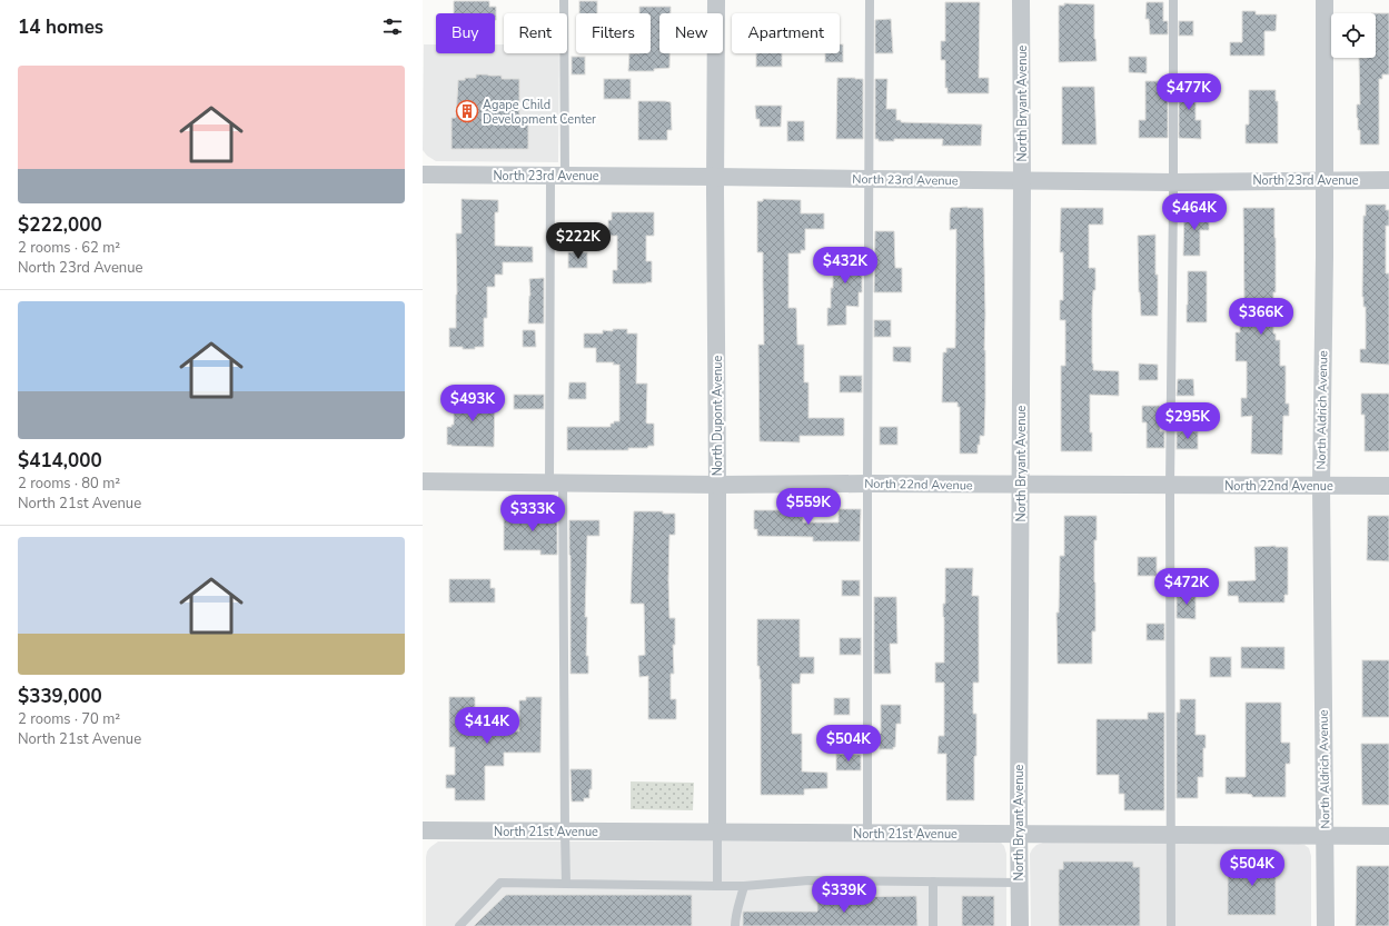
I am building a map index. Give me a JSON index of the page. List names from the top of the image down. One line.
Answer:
{"streets":{"street":["North Bryant Avenue","North 23rd Avenue","North Aldrich Avenue","North Dupont Avenue","North 22nd Avenue","North 21st Avenue"]},"crossings":[["North Bryant Avenue","North 23rd Avenue"],["North Bryant Avenue","North 22nd Avenue"],["North Bryant Avenue","North 21st Avenue"],["North 23rd Avenue","North Aldrich Avenue"],["North 23rd Avenue","North Dupont Avenue"],["North Aldrich Avenue","North 22nd Avenue"],["North Aldrich Avenue","North 21st Avenue"],["North Dupont Avenue","North 22nd Avenue"],["North Dupont Avenue","North 21st Avenue"]],"places":{"building":["Agape Child Development Center"]},"page":{"heading":"14 homes","chip":["Buy","Rent","Filters","New","Apartment"],"list":[{"name":"$222,000","note":"2 rooms · 62 m² · North 23rd Avenue"},{"name":"$414,000","note":"2 rooms · 80 m² · North 21st Avenue"},{"name":"$339,000","note":"2 rooms · 70 m² · North 21st Avenue"}],"price":["$477K","$464K","$222K","$432K","$366K","$493K","$295K","$559K","$333K","$472K","$414K","$504K","$504K","$339K"]}}
